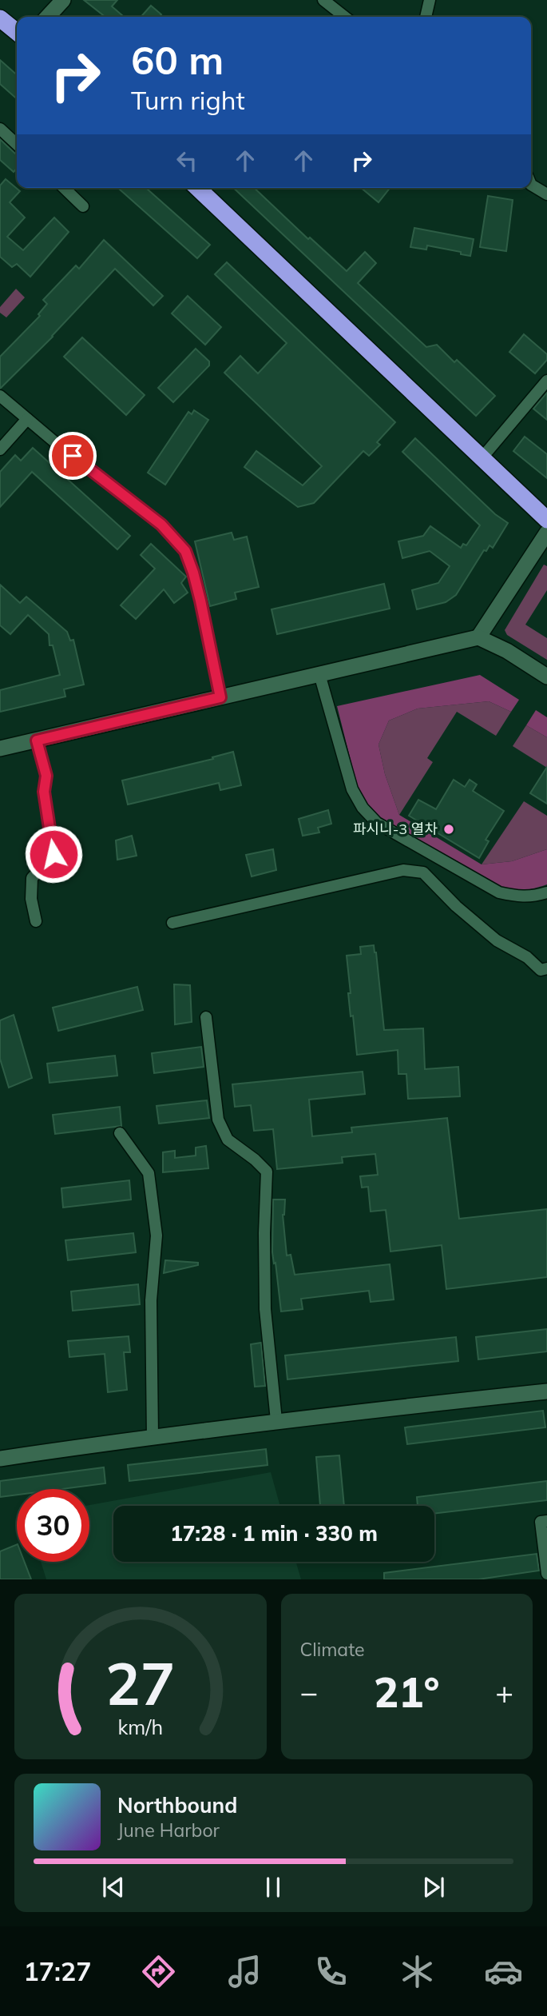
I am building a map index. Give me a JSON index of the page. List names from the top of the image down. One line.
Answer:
{"places":["파시니-3 열차"],"page":{"turn":["60 m","Turn right"],"limit":"30","trip":"17:28 · 1 min · 330 m","tile":"Climate","heat":["−","21°","+"],"song":["Northbound","June Harbor"],"tabs":"17:27","gauge":["27","km/h"]}}
